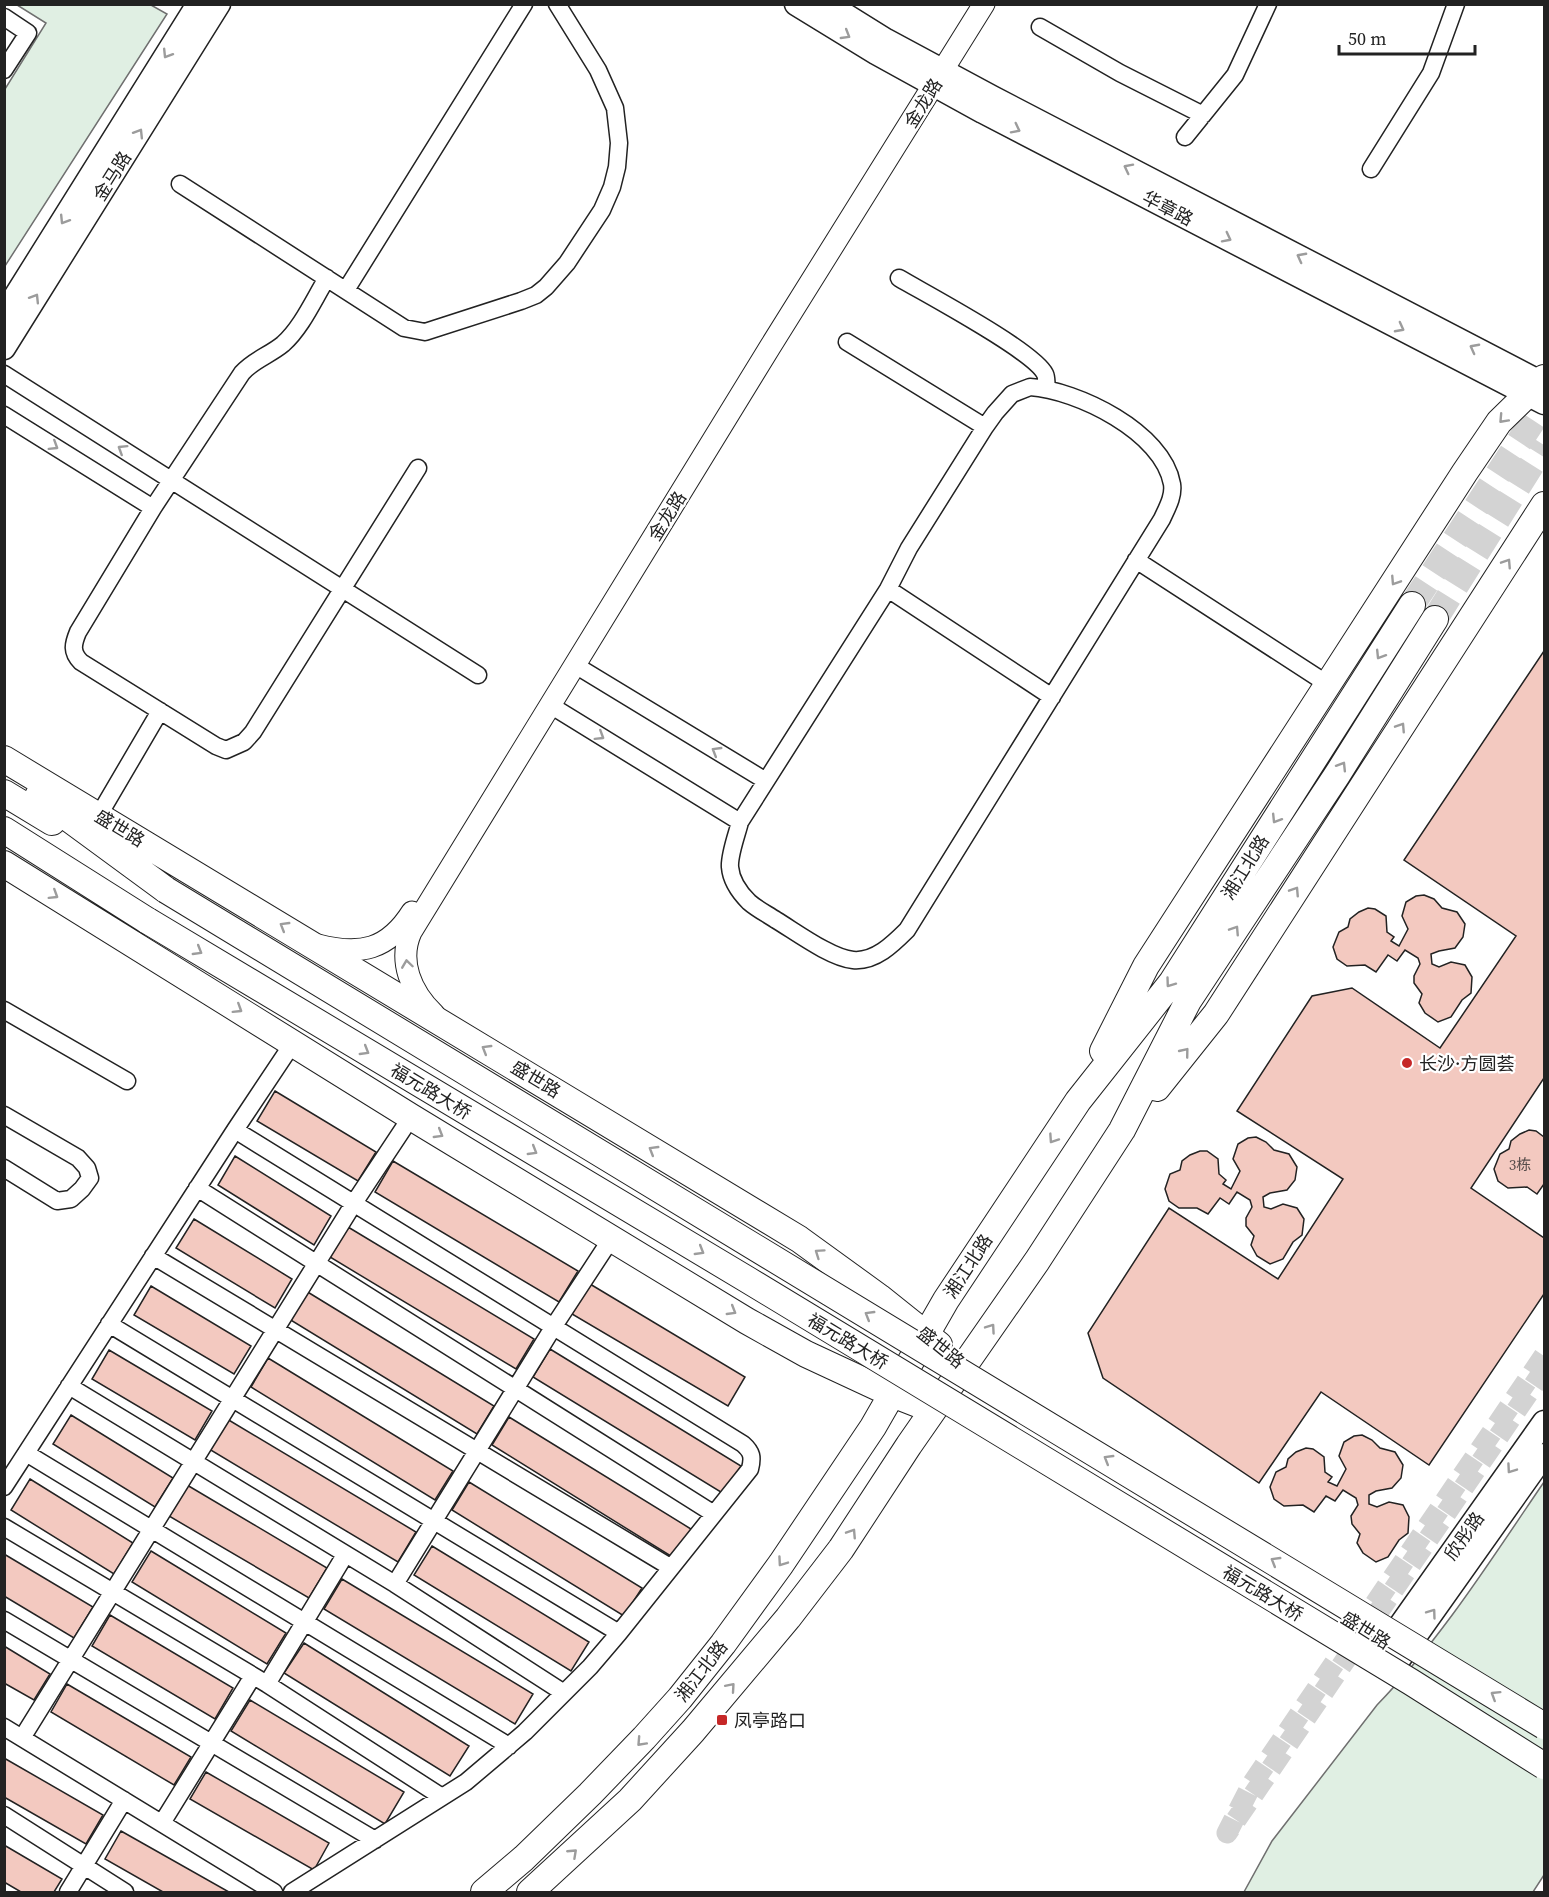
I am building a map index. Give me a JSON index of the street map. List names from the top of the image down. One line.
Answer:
{"streets":{"main road":["金马路","华章路","盛世路","湘江北路","福元路大桥","欣彤路"],"street":["金龙路"]},"crossings":[["金龙路","华章路"],["金龙路","盛世路"],["盛世路","湘江北路"],["盛世路","欣彤路"]],"places":{"other":["长沙·方圆荟"],"transit":["凤亭路口"]},"house_numbers":["3栋"],"scale_bar":"50 m"}
